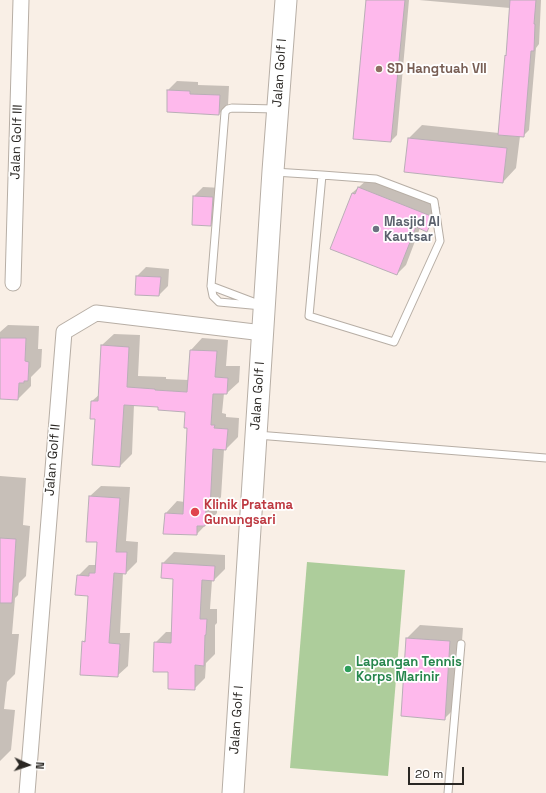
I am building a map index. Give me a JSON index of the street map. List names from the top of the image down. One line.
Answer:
{"streets":{"main road":["Jalan Golf I"],"street":["Jalan Golf III","Jalan Golf II"]},"crossings":[["Jalan Golf I","Jalan Golf II"]],"places":["SD Hangtuah VII","Masjid Al Kautsar","Klinik Pratama Gunungsari","Lapangan Tennis Korps Marinir"],"scale_bar":"20 m","north":"right"}
